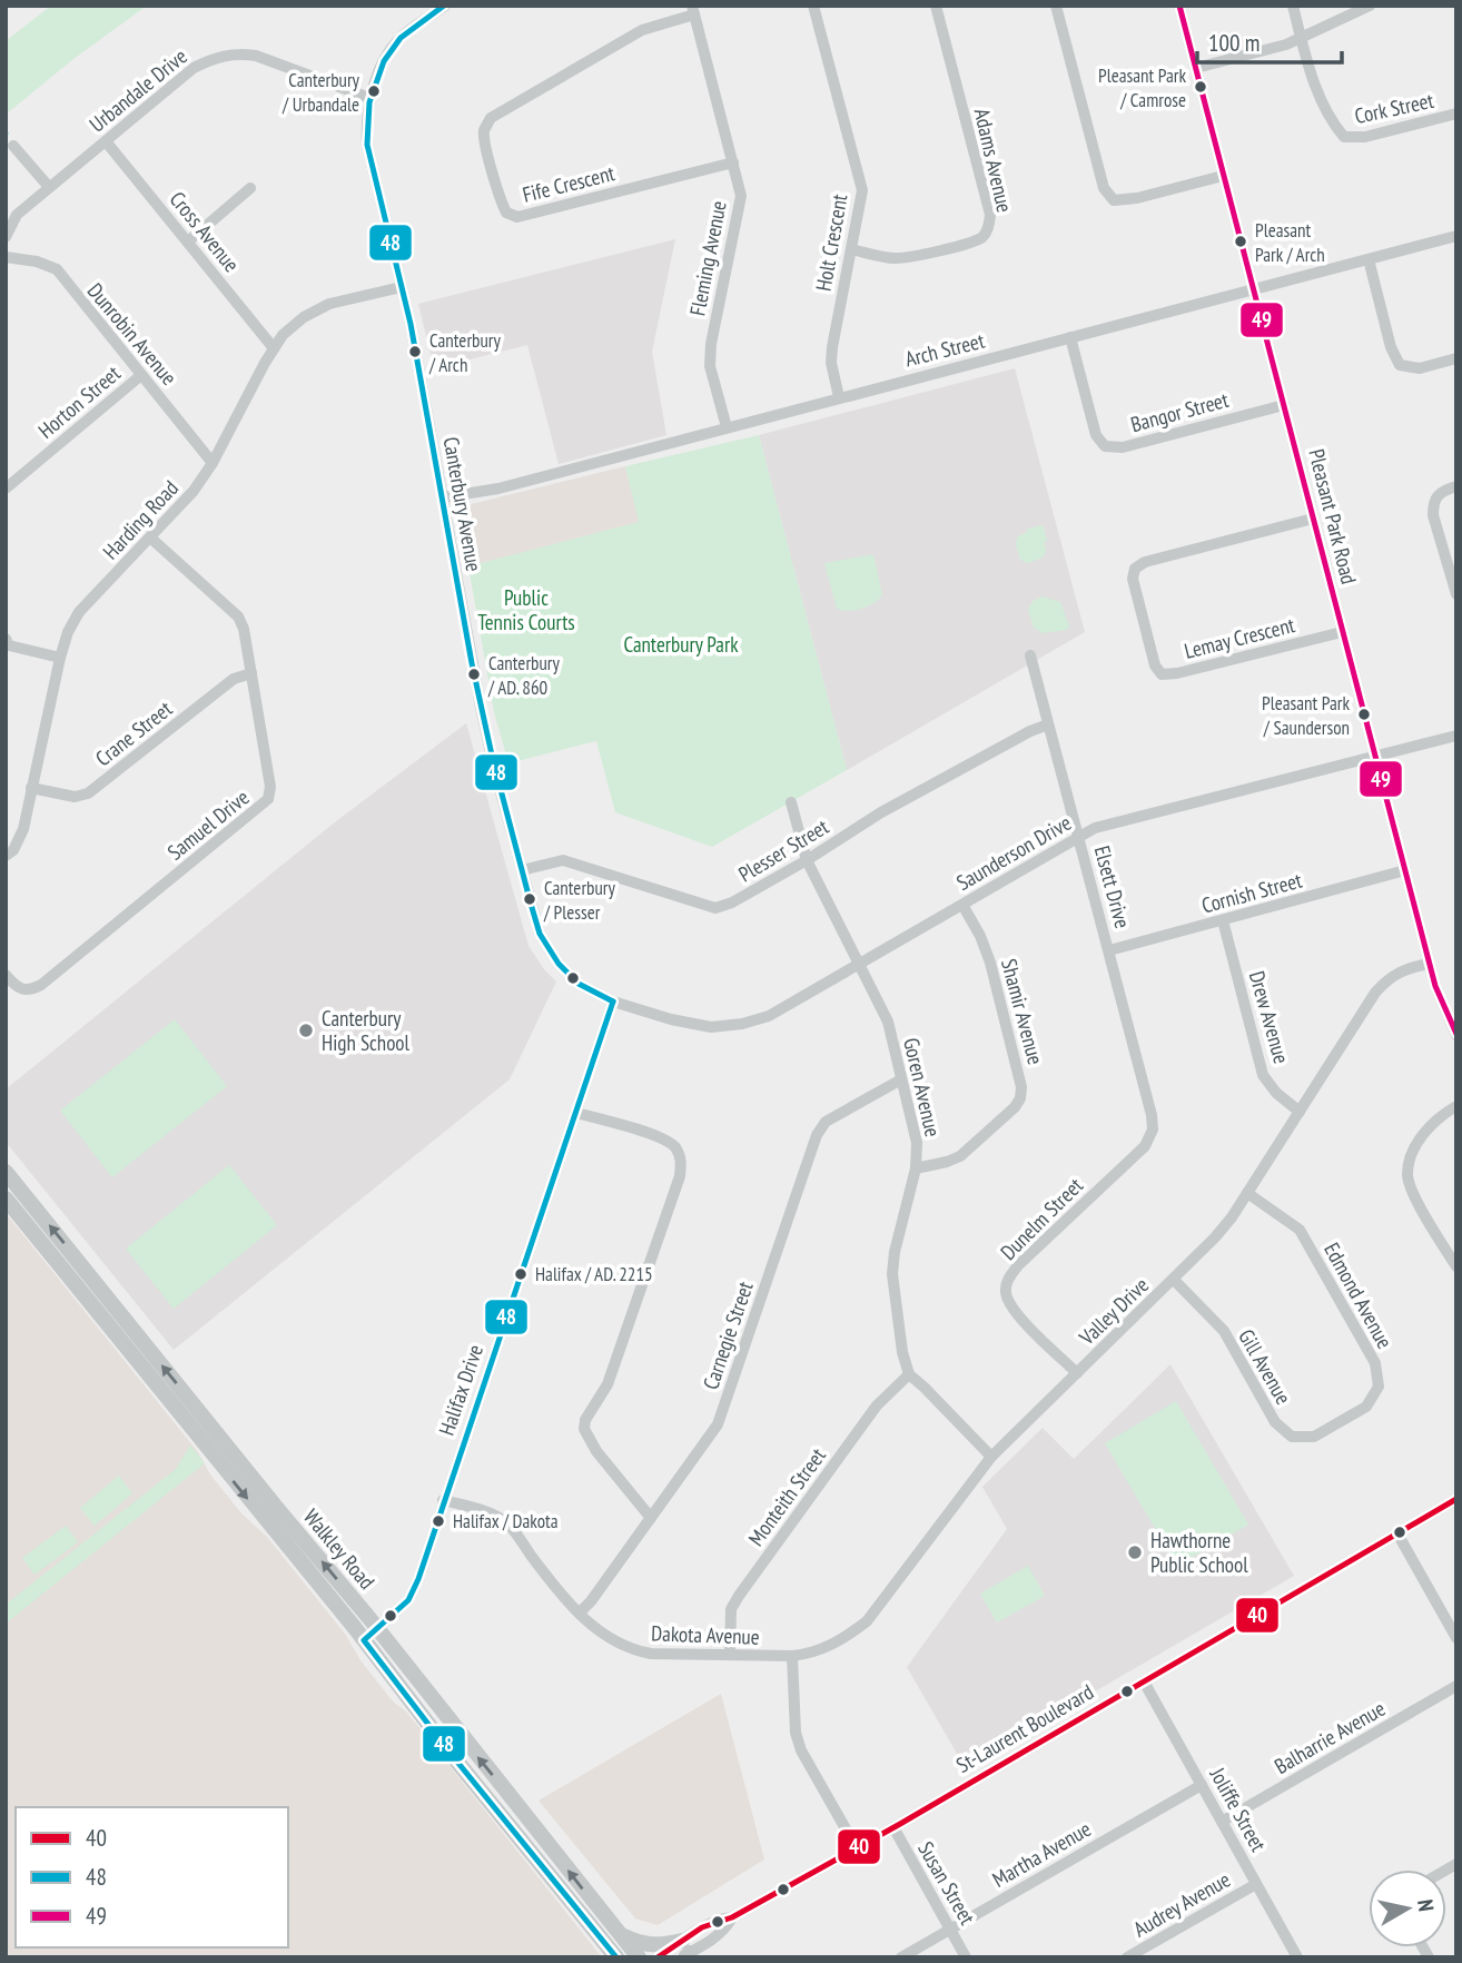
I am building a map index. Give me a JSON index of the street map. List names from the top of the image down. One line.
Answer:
{"streets":{"main road":["Walkley Road"],"street":["Urbandale Drive","Cork Street","Adams Avenue","Fife Crescent","Cross Avenue","Holt Crescent","Fleming Avenue","Dunrobin Avenue","Arch Street","Horton Street","Bangor Street","Canterbury Avenue","Pleasant Park Road","Harding Road","Lemay Crescent","Crane Street","Samuel Drive","Plesser Street","Saunderson Drive","Elsett Drive","Cornish Street","Shamir Avenue","Drew Avenue","Goren Avenue","Dunelm Street","Edmond Avenue","Valley Drive","Carnegie Street","Gill Avenue","Halifax Drive","Monteith Street","Dakota Avenue","St-Laurent Boulevard","Balharrie Avenue","Joliffe Street","Martha Avenue","Susan Street","Audrey Avenue"]},"crossings":[["Urbandale Drive","Cross Avenue"],["Urbandale Drive","Canterbury Avenue"],["Adams Avenue","Holt Crescent"],["Fife Crescent","Fleming Avenue"],["Cross Avenue","Harding Road"],["Holt Crescent","Arch Street"],["Fleming Avenue","Arch Street"],["Dunrobin Avenue","Horton Street"],["Dunrobin Avenue","Harding Road"],["Arch Street","Bangor Street"],["Arch Street","Canterbury Avenue"],["Arch Street","Pleasant Park Road"],["Bangor Street","Pleasant Park Road"],["Canterbury Avenue","Harding Road"],["Canterbury Avenue","Plesser Street"],["Canterbury Avenue","Saunderson Drive"],["Canterbury Avenue","Halifax Drive"],["Pleasant Park Road","Lemay Crescent"],["Pleasant Park Road","Saunderson Drive"],["Pleasant Park Road","Cornish Street"],["Pleasant Park Road","Valley Drive"],["Harding Road","Crane Street"],["Harding Road","Samuel Drive"],["Crane Street","Samuel Drive"],["Plesser Street","Elsett Drive"],["Plesser Street","Goren Avenue"],["Saunderson Drive","Elsett Drive"],["Saunderson Drive","Shamir Avenue"],["Saunderson Drive","Goren Avenue"],["Saunderson Drive","Halifax Drive"],["Elsett Drive","Cornish Street"],["Elsett Drive","Dunelm Street"],["Cornish Street","Drew Avenue"],["Shamir Avenue","Goren Avenue"],["Drew Avenue","Valley Drive"],["Goren Avenue","Carnegie Street"],["Goren Avenue","Monteith Street"],["Dunelm Street","Valley Drive"],["Edmond Avenue","Valley Drive"],["Edmond Avenue","Gill Avenue"],["Valley Drive","Gill Avenue"],["Valley Drive","Dakota Avenue"],["Carnegie Street","Dakota Avenue"],["Halifax Drive","Walkley Road"],["Halifax Drive","Dakota Avenue"],["Monteith Street","Dakota Avenue"],["St-Laurent Boulevard","Joliffe Street"],["St-Laurent Boulevard","Susan Street"],["Balharrie Avenue","Joliffe Street"],["Joliffe Street","Martha Avenue"],["Joliffe Street","Audrey Avenue"],["Martha Avenue","Susan Street"]],"parks":["Public Tennis Courts","Canterbury Park"],"places":["Pleasant Park / Camrose","Canterbury / Urbandale","Pleasant Park / Arch","Canterbury / Arch","Canterbury / AD. 860","Pleasant Park / Saunderson","Canterbury / Plesser","Canterbury High School","Halifax / AD. 2215","Halifax / Dakota","Hawthorne Public School"],"lines":["transit line 48","transit line 49","transit line 40"],"legend":["40","48","49"],"scale_bar":"100 m","north":"right"}
